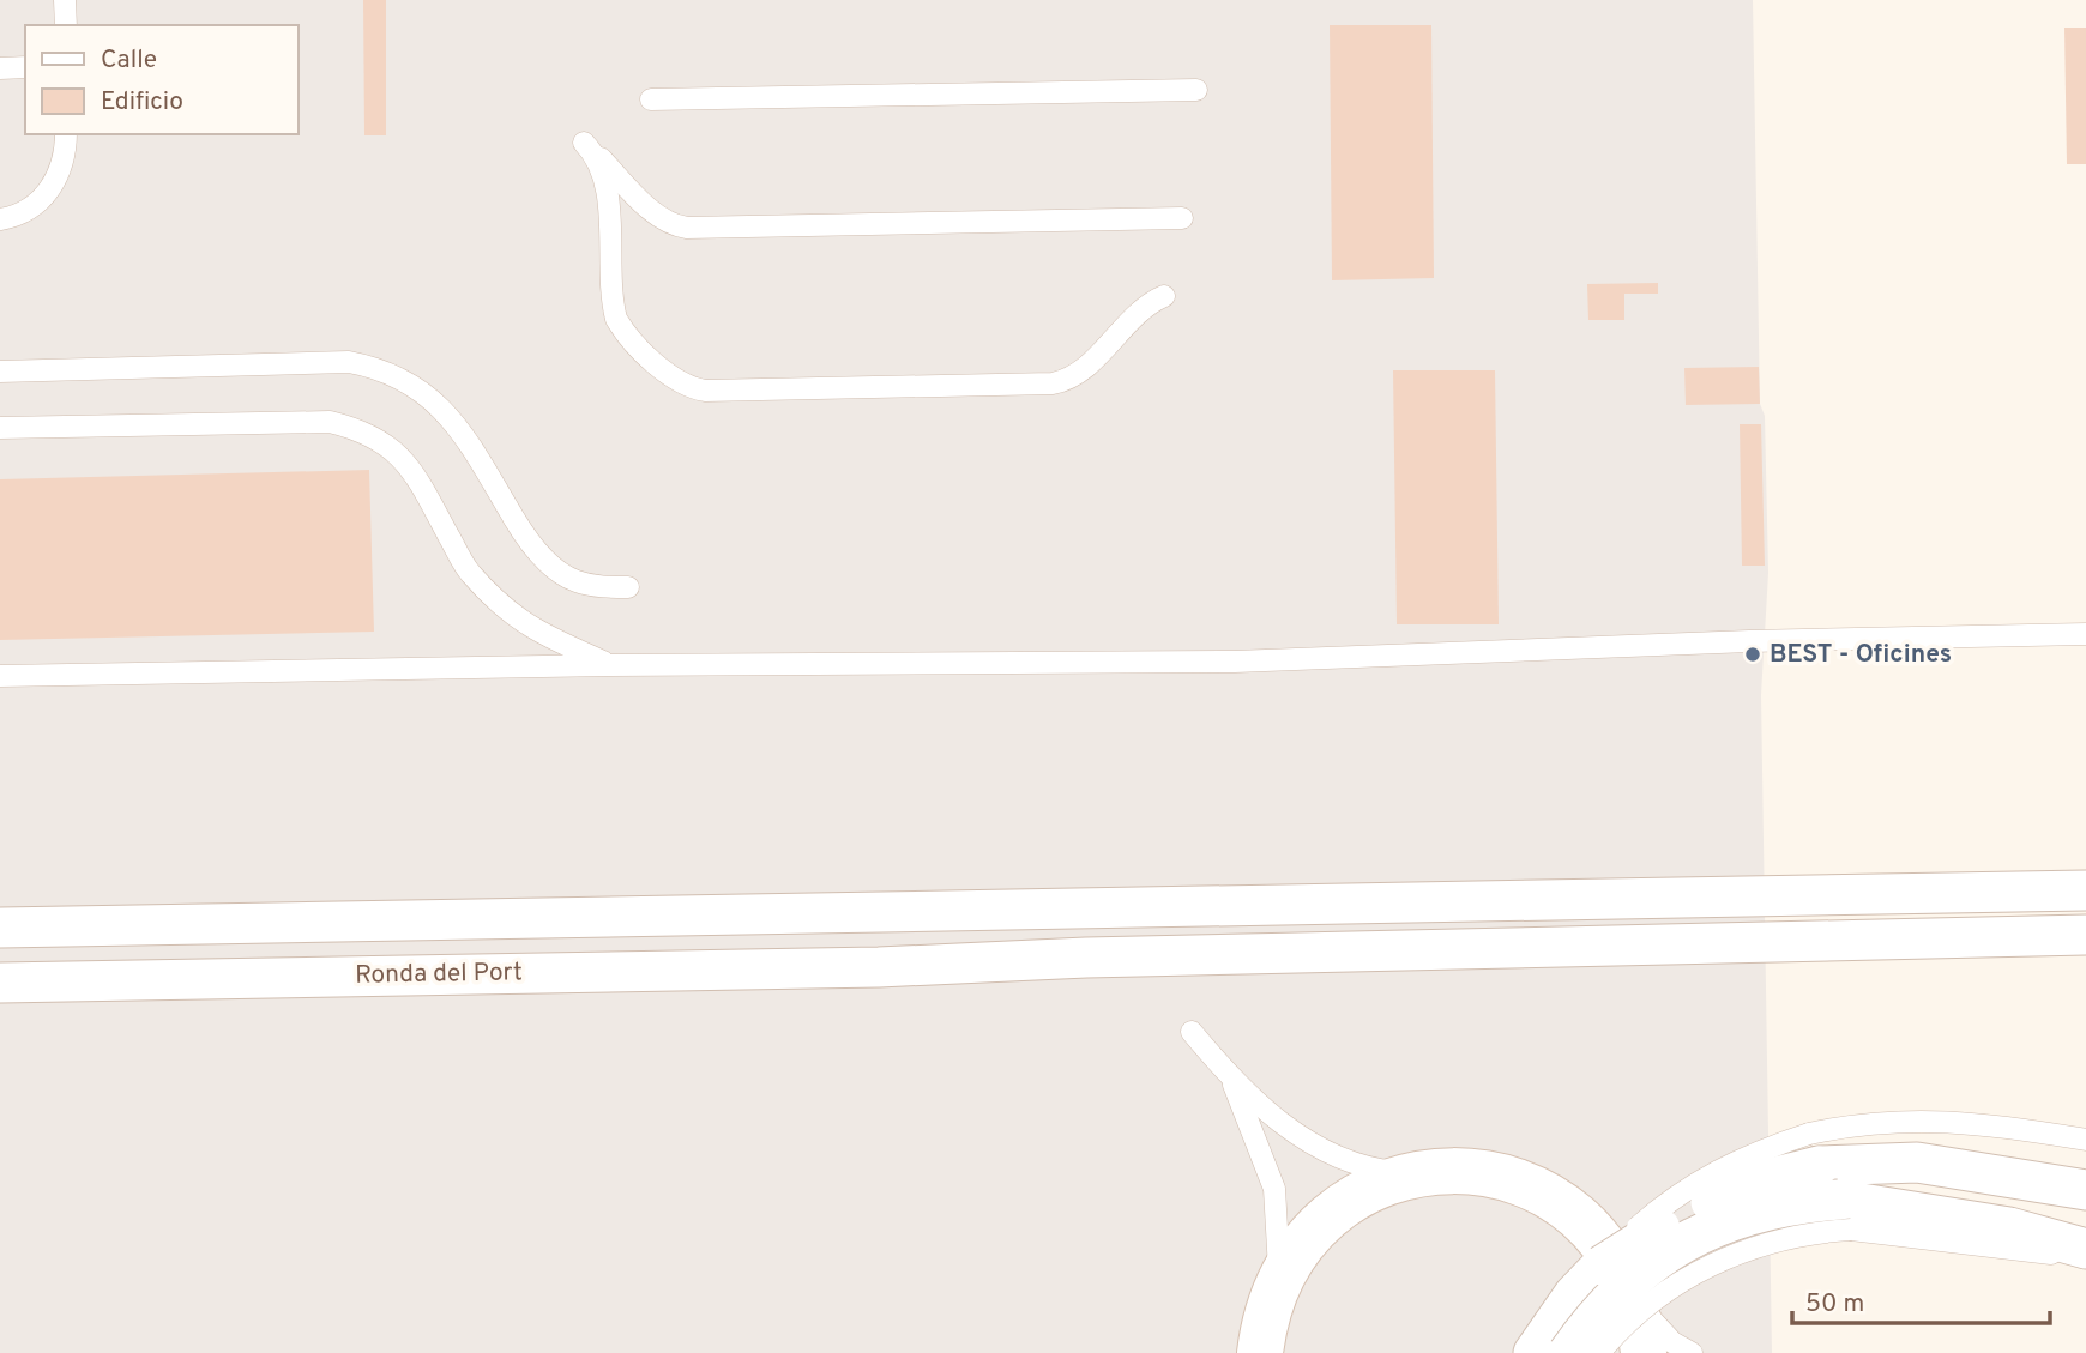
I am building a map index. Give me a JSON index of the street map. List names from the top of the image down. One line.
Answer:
{"streets":{"street":["Ronda del Port"]},"places":["BEST - Oficines"],"legend":["Calle","Edificio"],"scale_bar":"50 m"}
